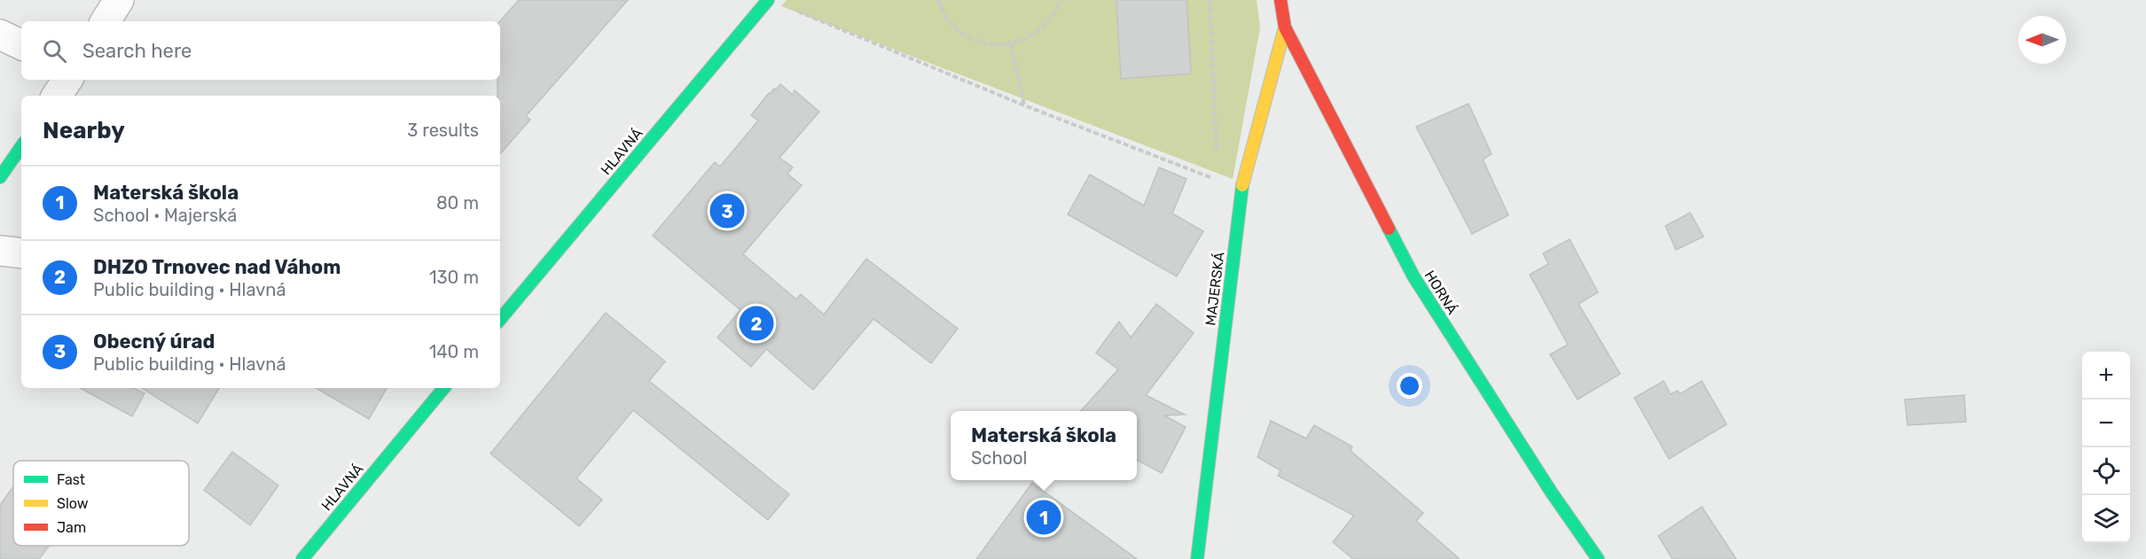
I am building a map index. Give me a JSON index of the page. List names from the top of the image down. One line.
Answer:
{"streets":{"street":["HLAVNÁ","MAJERSKÁ","HORNÁ"]},"crossings":[["MAJERSKÁ","HORNÁ"]],"legend":["Fast","Slow","Jam"],"north":"left","page":{"search":"Search here","heading":["Nearby","3 results"],"list":[{"mark":"1","name":"Materská škola","note":"School · Majerská","value":"80 m"},{"mark":"2","name":"DHZO Trnovec nad Váhom","note":"Public building · Hlavná","value":"130 m"},{"mark":"3","name":"Obecný úrad","note":"Public building · Hlavná","value":"140 m"}],"pins":["3","2","1"],"map_buttons":["+","−"],"popup":["Materská škola","School"]}}
